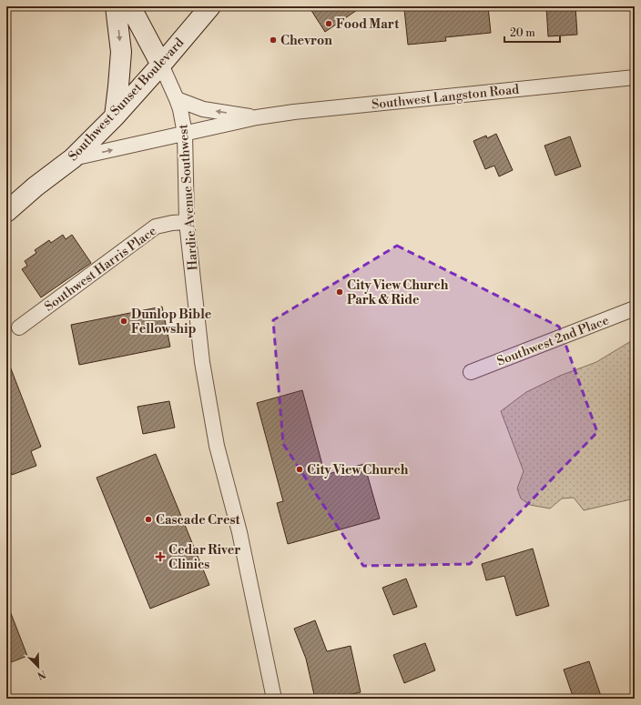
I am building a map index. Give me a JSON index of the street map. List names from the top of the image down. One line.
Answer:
{"streets":{"main road":["Southwest Sunset Boulevard","Hardie Avenue Southwest"],"street":["Southwest Langston Road","Southwest Harris Place","Southwest 2nd Place"]},"crossings":[["Southwest Langston Road","Southwest Sunset Boulevard"],["Southwest Langston Road","Hardie Avenue Southwest"],["Southwest Sunset Boulevard","Hardie Avenue Southwest"],["Hardie Avenue Southwest","Southwest Harris Place"]],"places":{"other":["Food Mart","Chevron","City View Church Park & Ride","Dunlop Bible Fellowship","City View Church","Cascade Crest"],"health":["Cedar River Clinics"]},"scale_bar":"20 m","north":"bottom right"}
